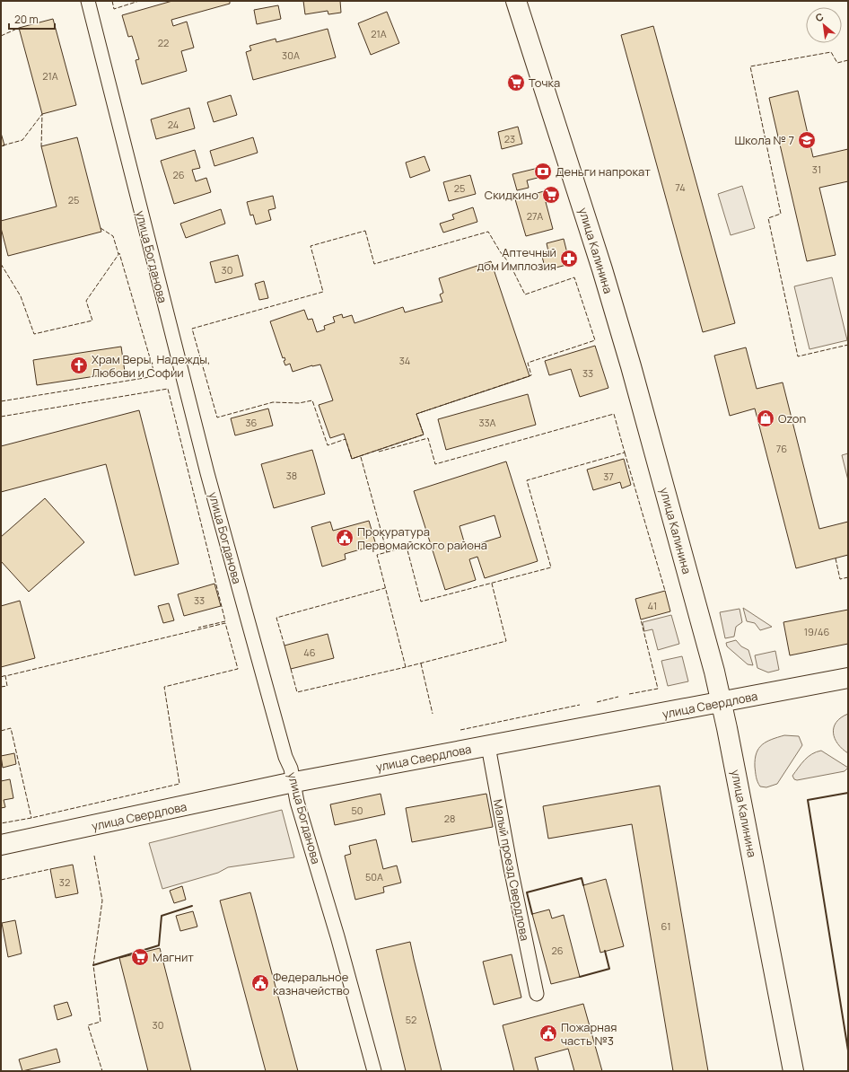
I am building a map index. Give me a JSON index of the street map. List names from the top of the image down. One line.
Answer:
{"streets":{"main road":["улица Калинина","улица Свердлова"],"street":["улица Богданова","Малый проезд Свердлова"]},"crossings":[["улица Калинина","улица Свердлова"],["улица Богданова","улица Свердлова"],["улица Свердлова","Малый проезд Свердлова"]],"places":{"supermarket":["Точка","Скидкино","Магнит"],"school or university":["Школа № 7"],"bank":["Деньги напрокат"],"pharmacy":["Аптечный дом Имплозия"],"church":["Храм Веры, Надежды, Любови и Софии"],"shop":["Ozon"],"public building":["Прокуратура Первомайского района","Федеральное казначейство","Пожарная часть №3"]},"house_numbers":["21А","22","30А","21А","24","23","31","26","74","25","25","27А","30","34","33","36","33А","76","38","37","33","41","19/46","46","50","28","50А","32","61","26","52","30"],"scale_bar":"20 m","north":"top left"}
